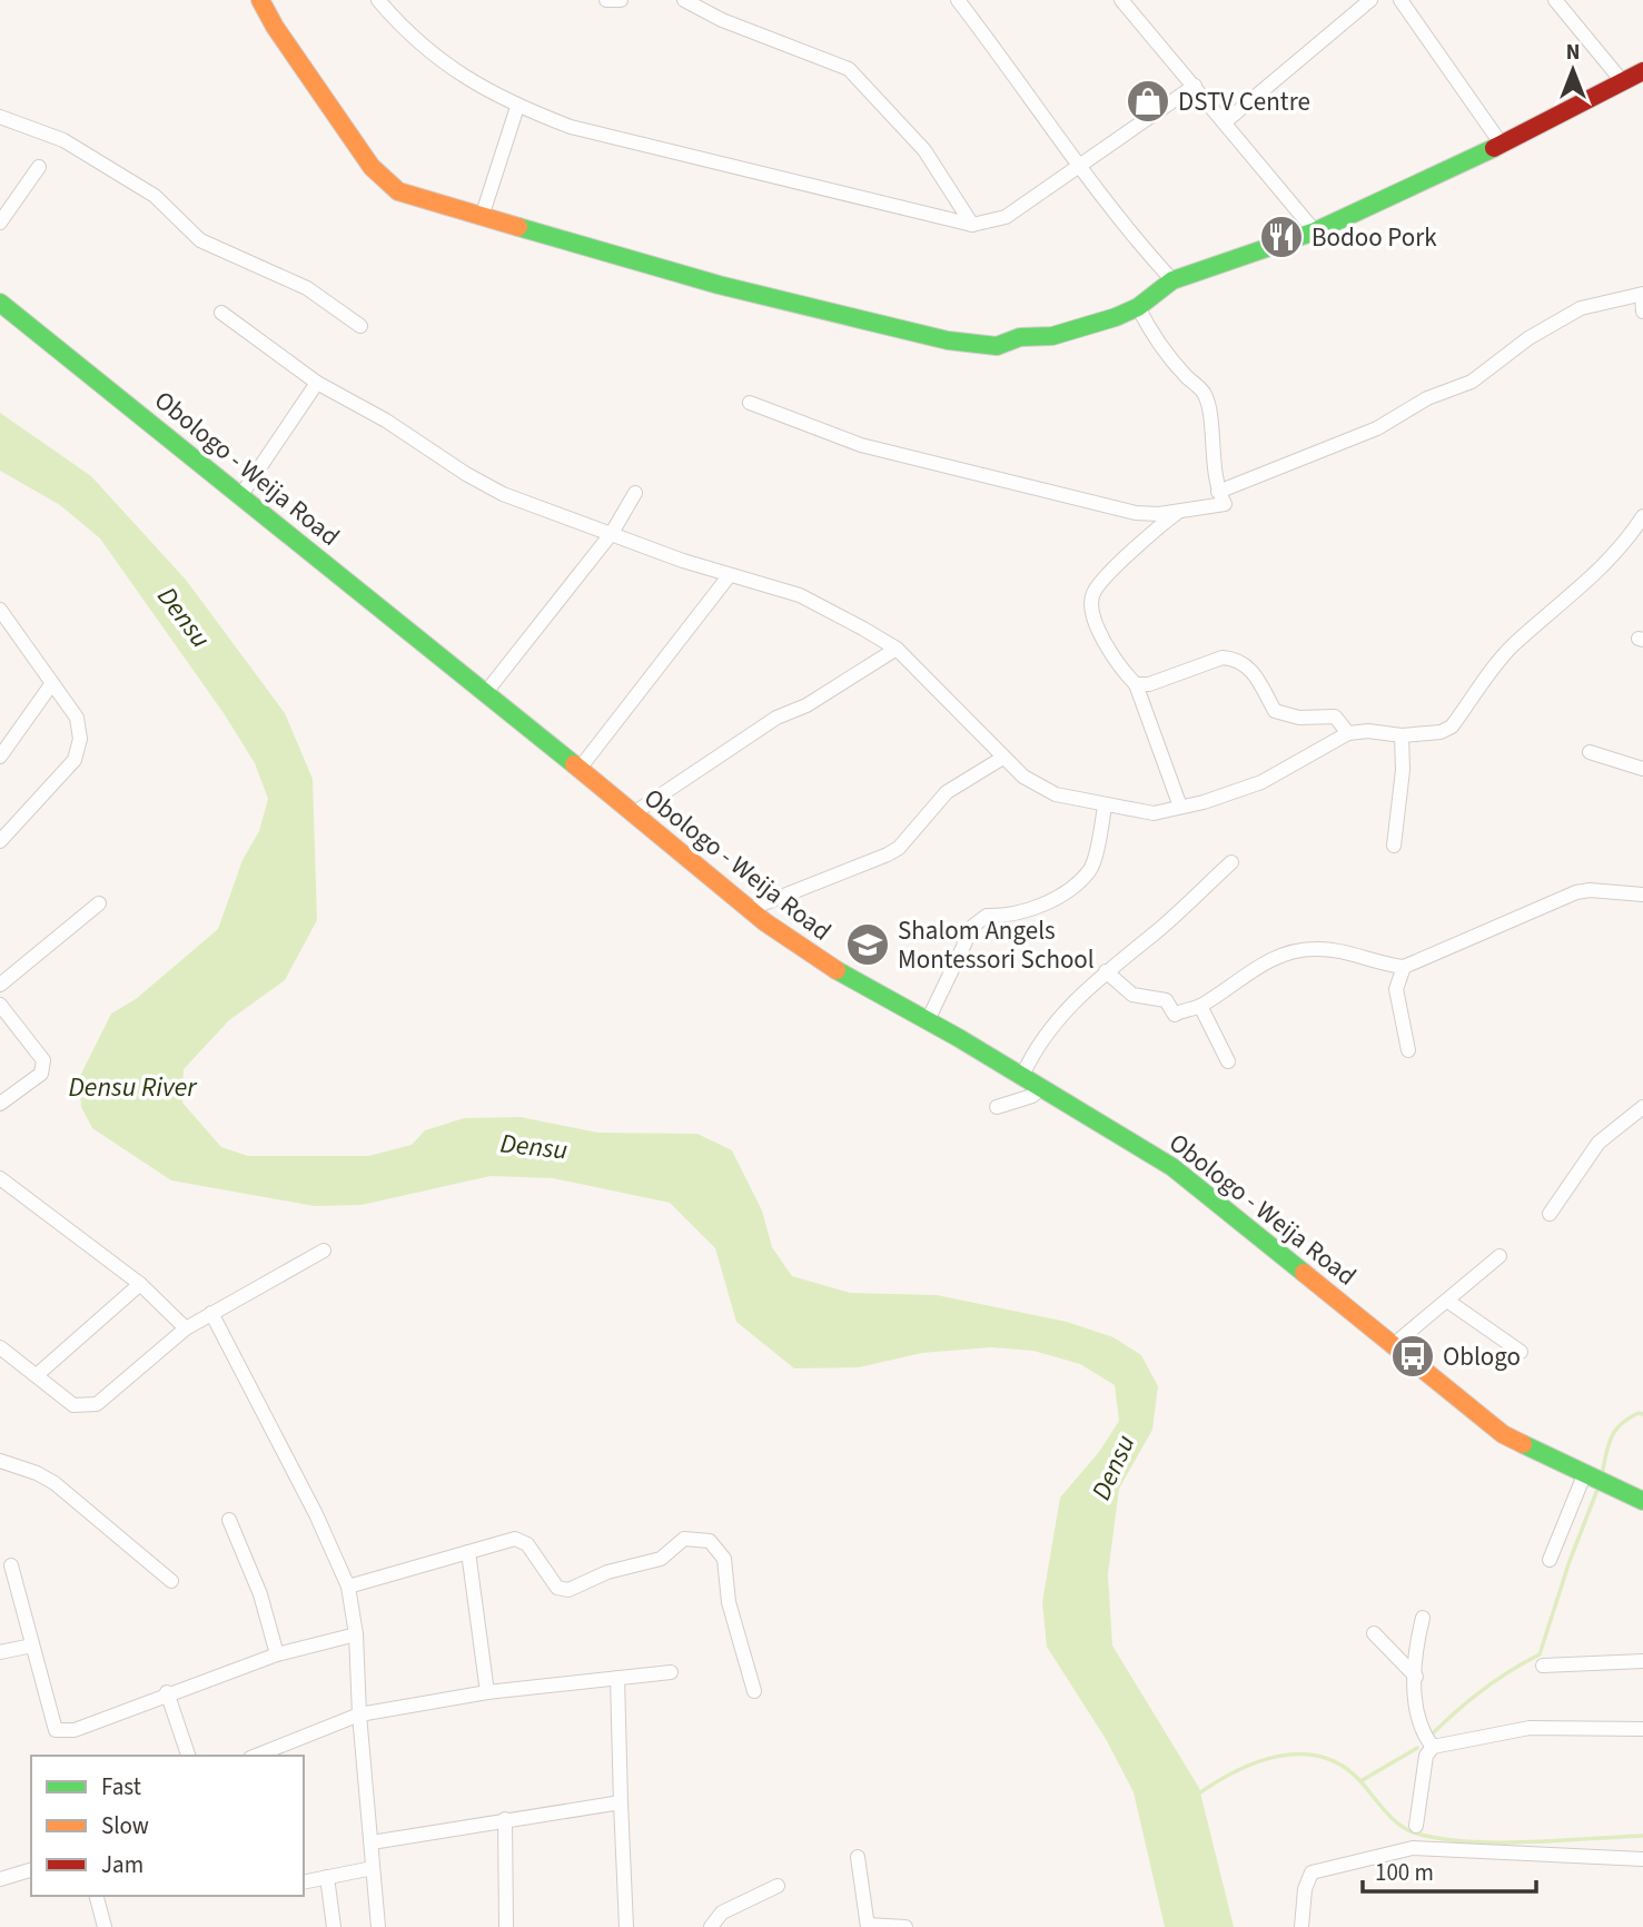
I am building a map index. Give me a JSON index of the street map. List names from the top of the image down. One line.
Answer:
{"streets":{"street":["Obologo - Weija Road"]},"water":["Densu","Densu River"],"places":{"shop":["DSTV Centre"],"restaurant":["Bodoo Pork"],"school or university":["Shalom Angels Montessori School"],"bus stop":["Oblogo"]},"legend":["Fast","Slow","Jam"],"scale_bar":"100 m","north":"top"}
